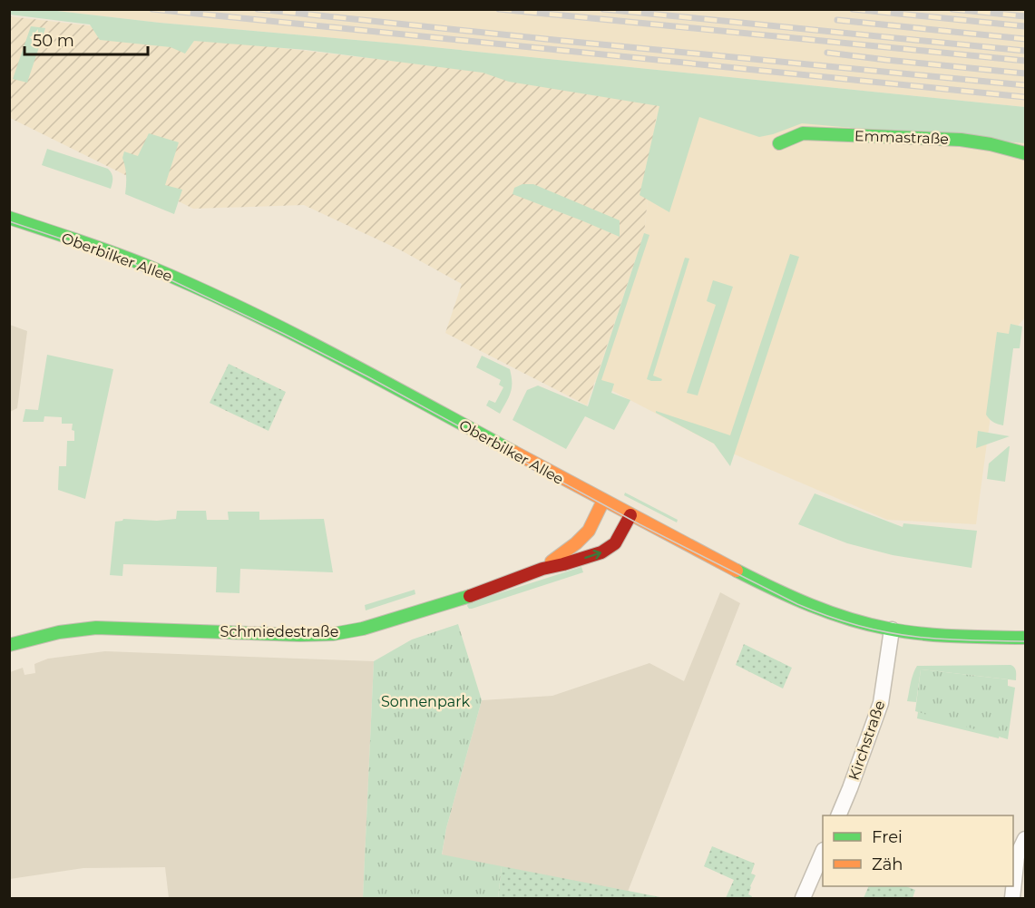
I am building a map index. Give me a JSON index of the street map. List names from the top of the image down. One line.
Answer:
{"streets":{"main road":["Emmastraße","Oberbilker Allee","Schmiedestraße"],"street":["Kirchstraße"]},"crossings":[["Oberbilker Allee","Schmiedestraße"],["Oberbilker Allee","Kirchstraße"]],"parks":["Sonnenpark"],"legend":["Frei","Zäh"],"scale_bar":"50 m"}
